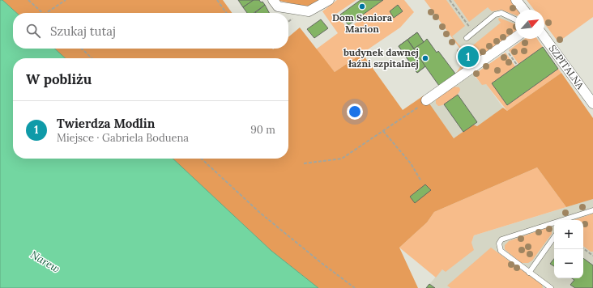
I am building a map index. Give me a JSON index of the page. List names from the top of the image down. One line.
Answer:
{"streets":{"street":["SZPITALNA"]},"water":["Narew"],"places":["Dom Seniora Marion","budynek dawnej łaźni szpitalnej"],"north":"top right","page":{"search":"Szukaj tutaj","pins":"1","heading":"W pobliżu","list":[{"mark":"1","name":"Twierdza Modlin","note":"Miejsce · Gabriela Boduena","value":"90 m"}],"map_buttons":["+","−"]}}
